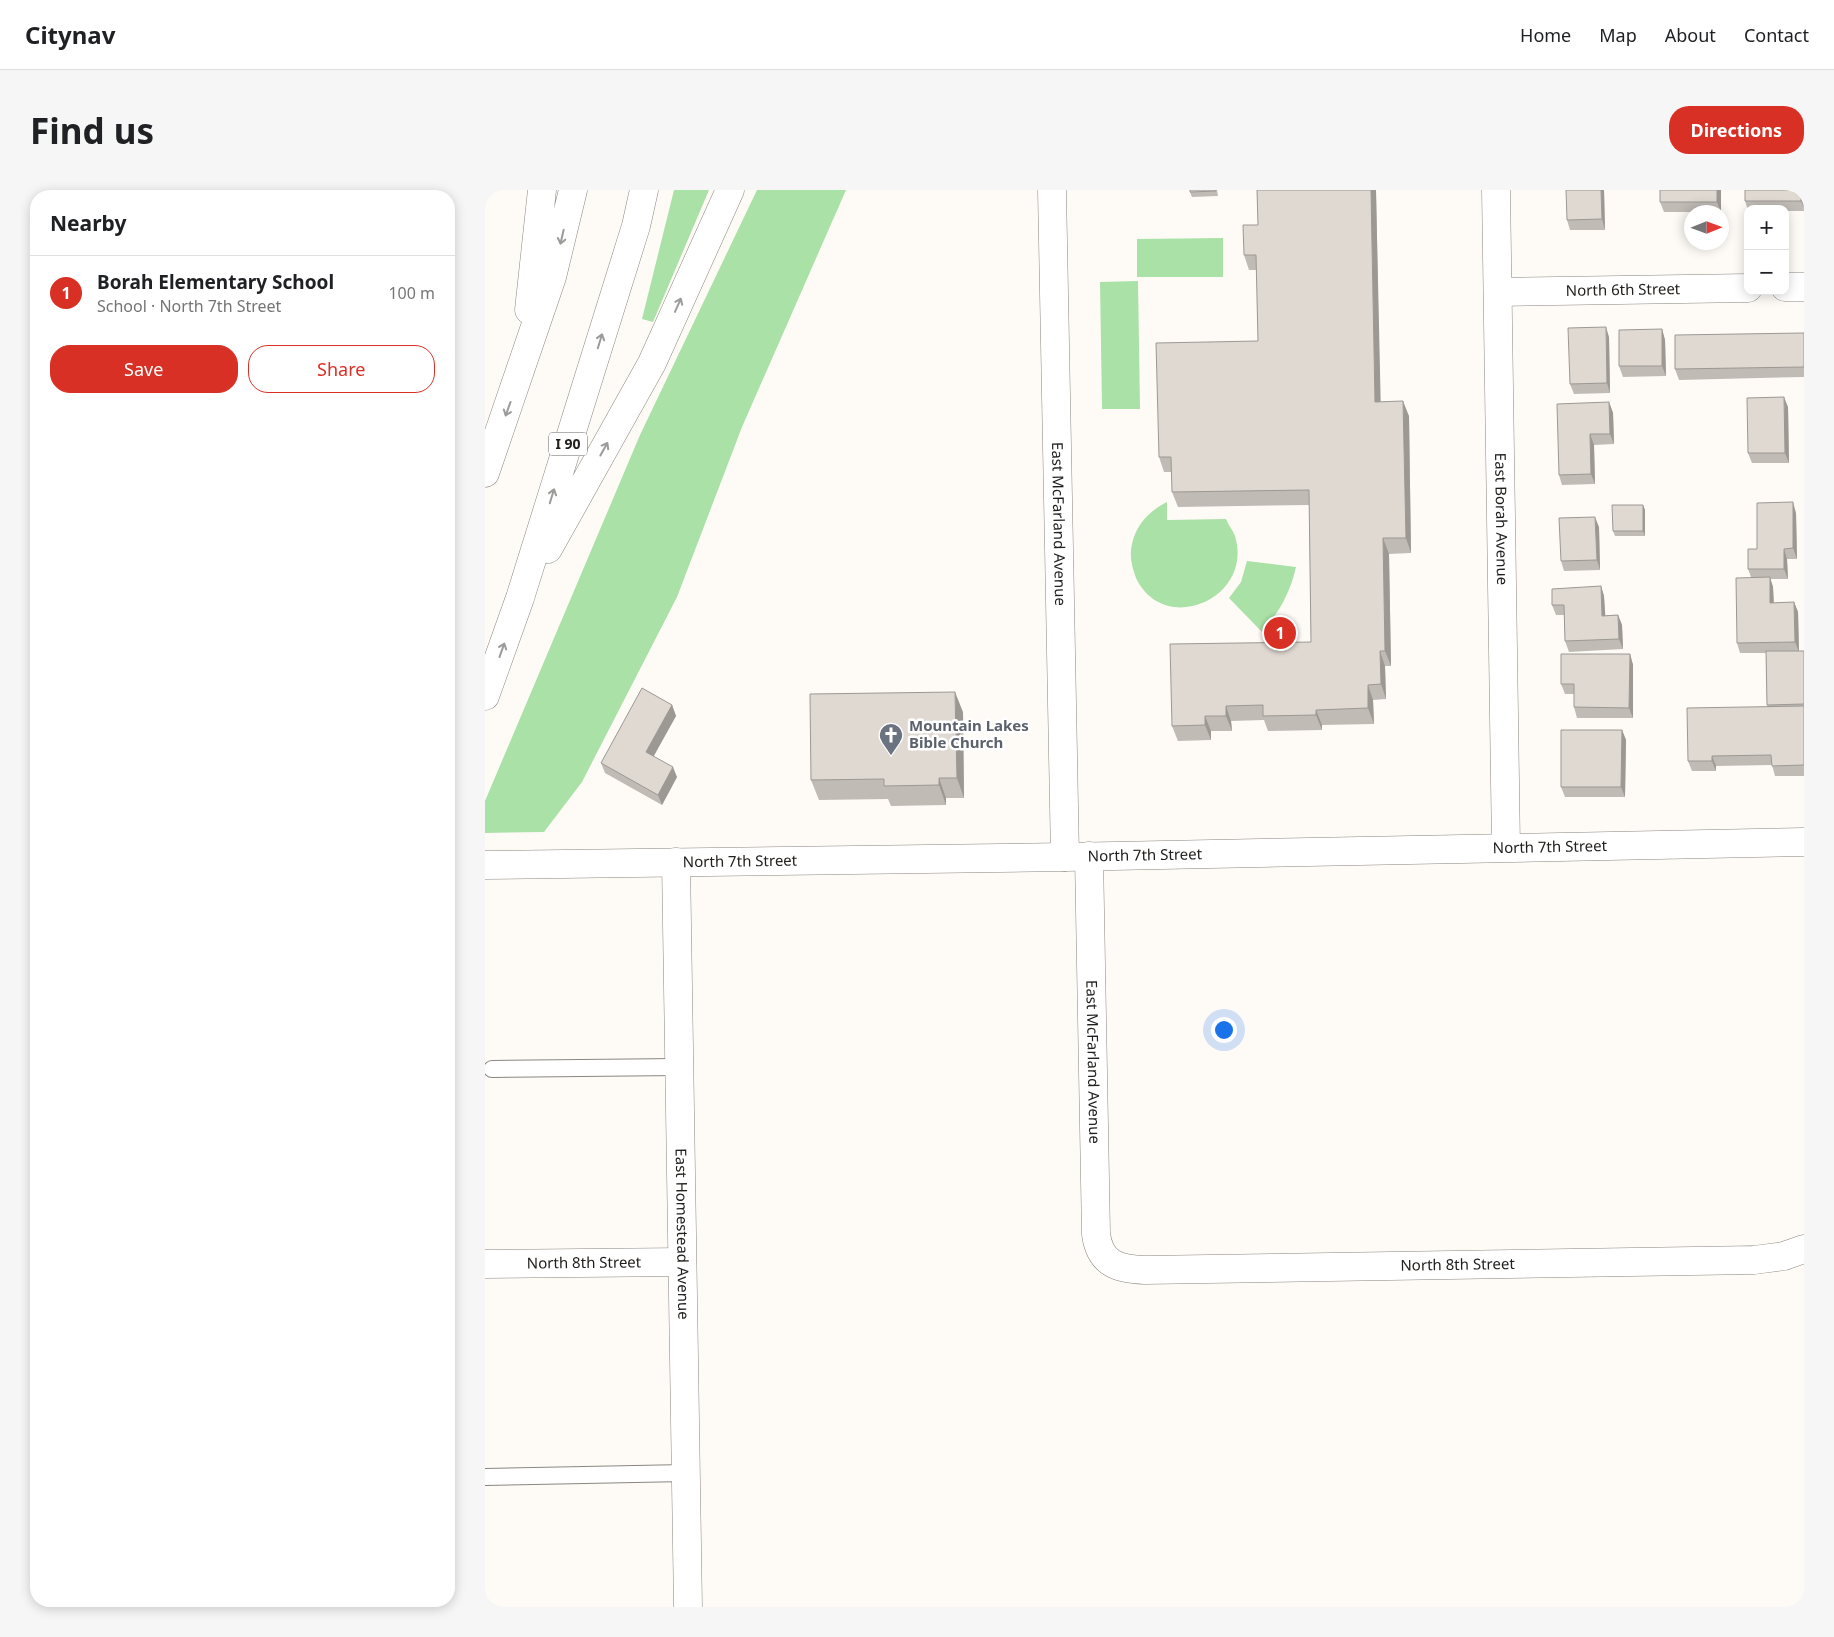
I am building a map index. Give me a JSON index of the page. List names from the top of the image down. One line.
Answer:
{"streets":{"main road":["North 6th Street","I 90","East Borah Avenue","East McFarland Avenue","North 7th Street","East Homestead Avenue","North 8th Street"]},"crossings":[["North 6th Street","East Borah Avenue"],["East Borah Avenue","North 7th Street"],["East McFarland Avenue","North 7th Street"],["East McFarland Avenue","North 8th Street"],["North 7th Street","East Homestead Avenue"],["East Homestead Avenue","North 8th Street"]],"places":{"church":["Mountain Lakes Bible Church"]},"north":"right","page":{"header":"Citynav","nav":["Home","Map","About","Contact"],"buttons":["Directions",["Save","Share"]],"title":"Find us","heading":"Nearby","map_buttons":["+","−"],"list":[{"mark":"1","name":"Borah Elementary School","note":"School · North 7th Street","value":"100 m"}],"pins":"1"}}
